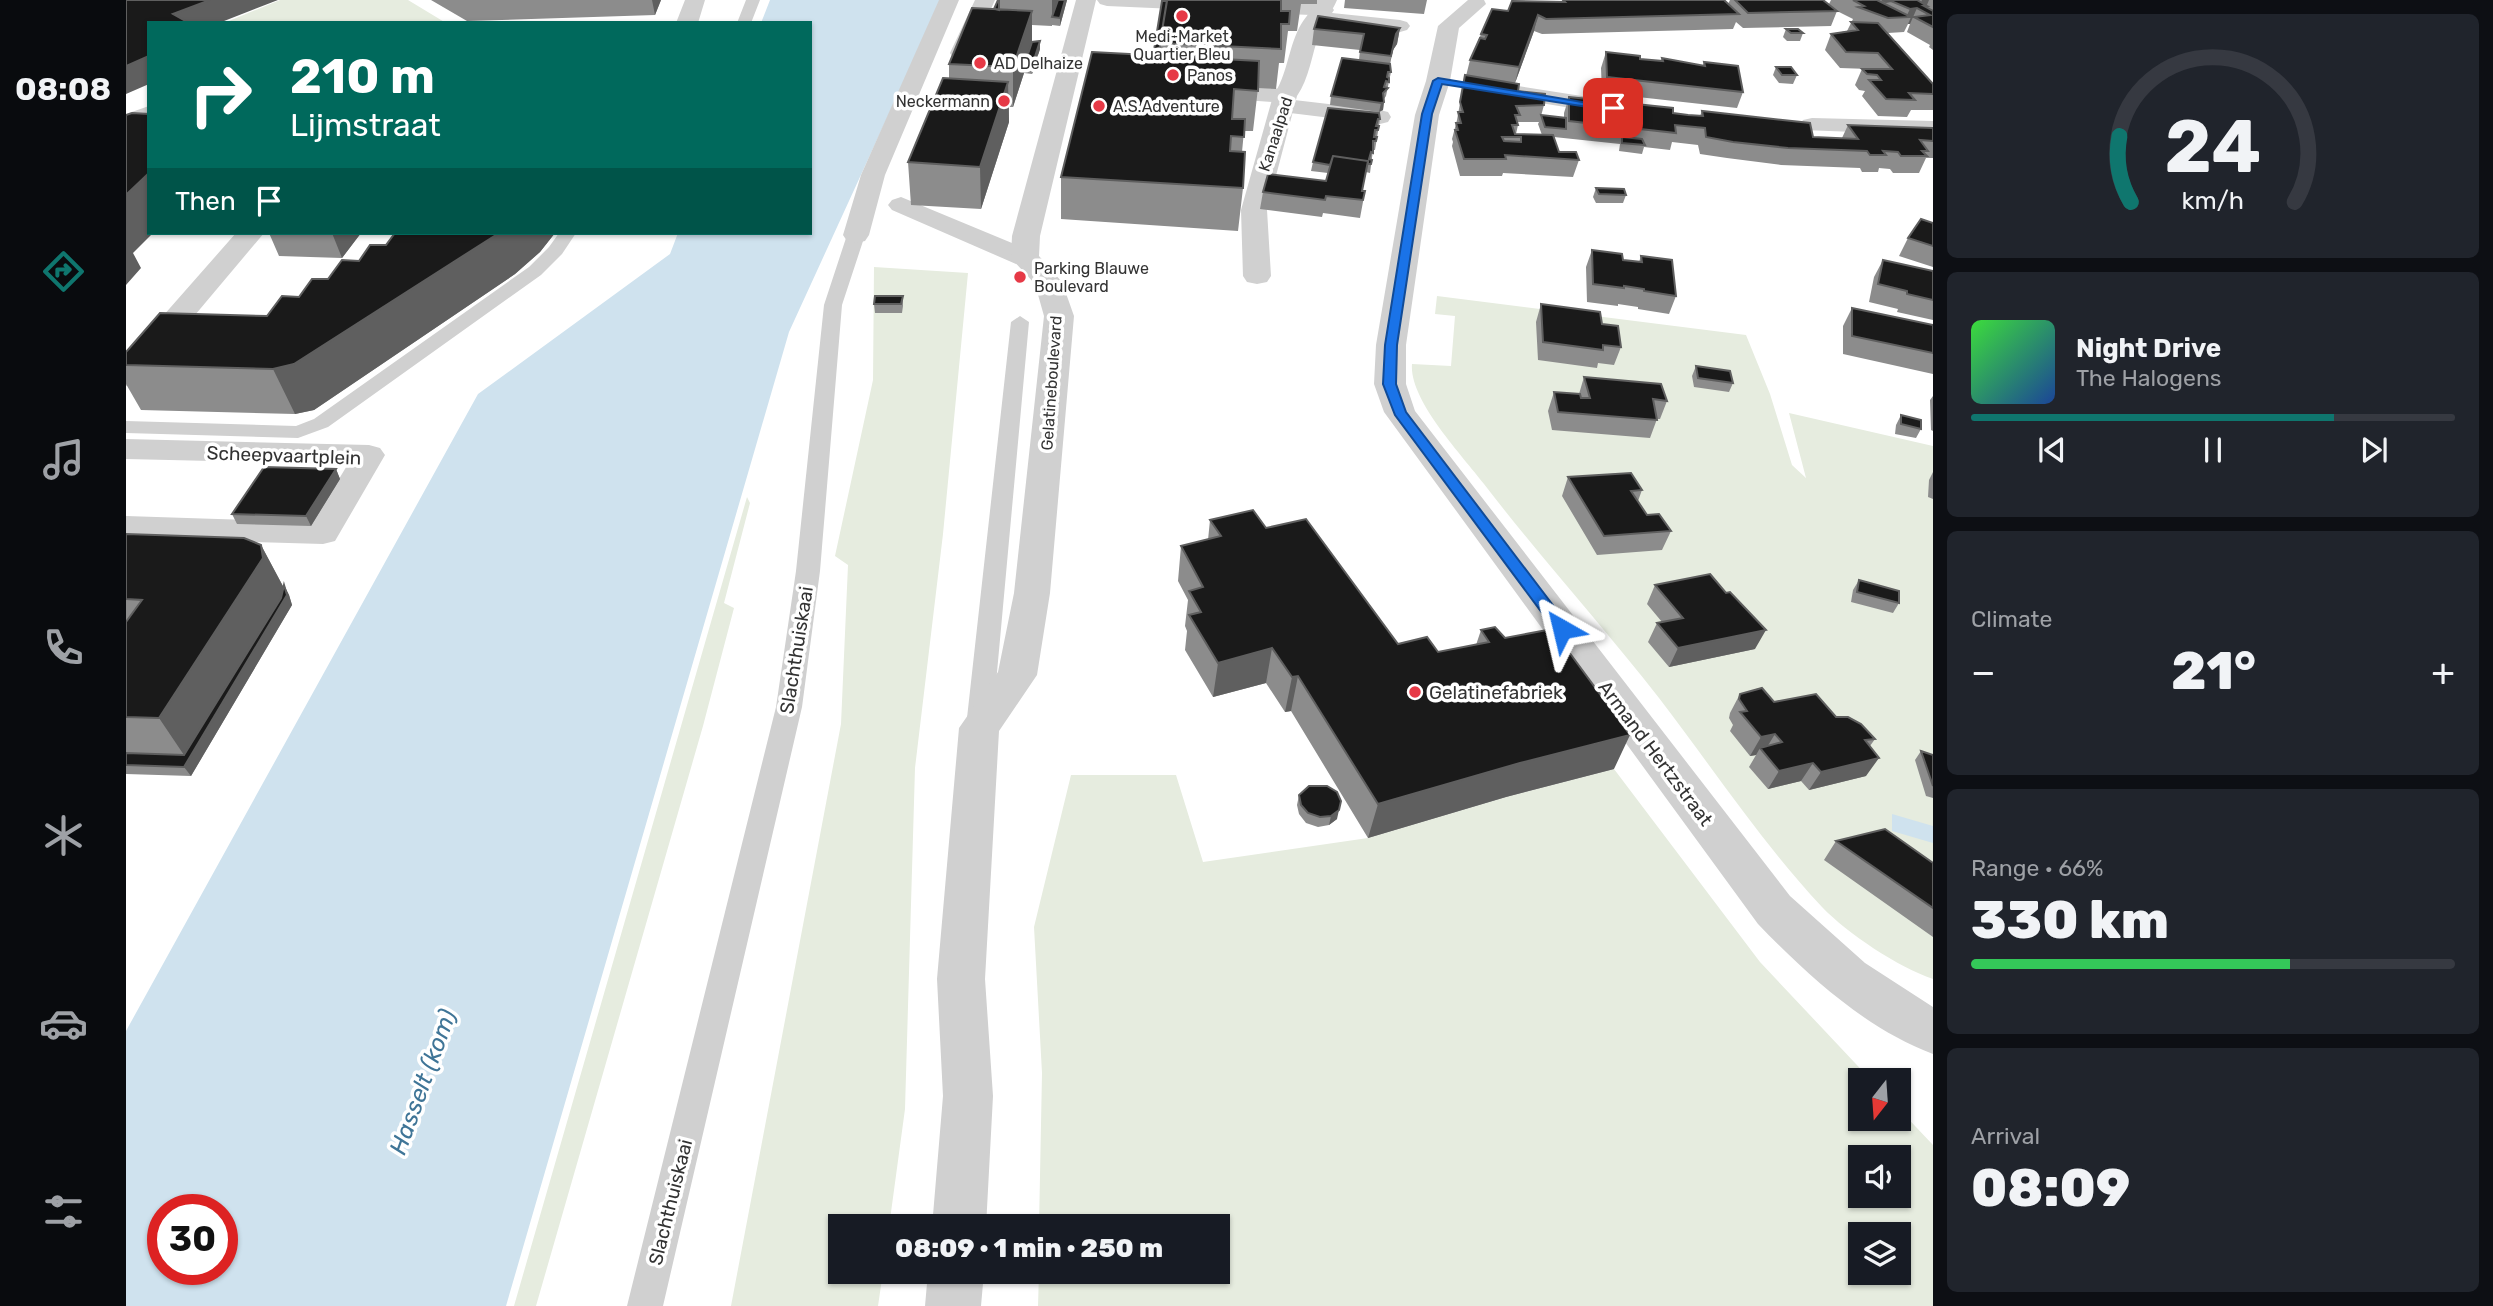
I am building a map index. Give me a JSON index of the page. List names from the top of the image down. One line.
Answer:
{"streets":{"street":["Kanaalpad","Gelatineboulevard","Scheepvaartplein","Slachthuiskaai","Armand Hertzstraat"]},"water":["Hasselt (kom)"],"places":["Medi-Market Quartier Bleu","AD Delhaize","Panos","Neckermann","A.S.Adventure","Parking Blauwe Boulevard","Gelatinefabriek"],"north":"bottom","page":{"tabs":"08:08","turn":["210 m","Lijmstraat"],"then":"Then","song":["Night Drive","The Halogens"],"tile":["Climate",["Range · 66%","330 km"],["Arrival","08:09"]],"heat":["−","21°","+"],"limit":"30","trip":"08:09 · 1 min · 250 m","gauge":["24","km/h"]}}
